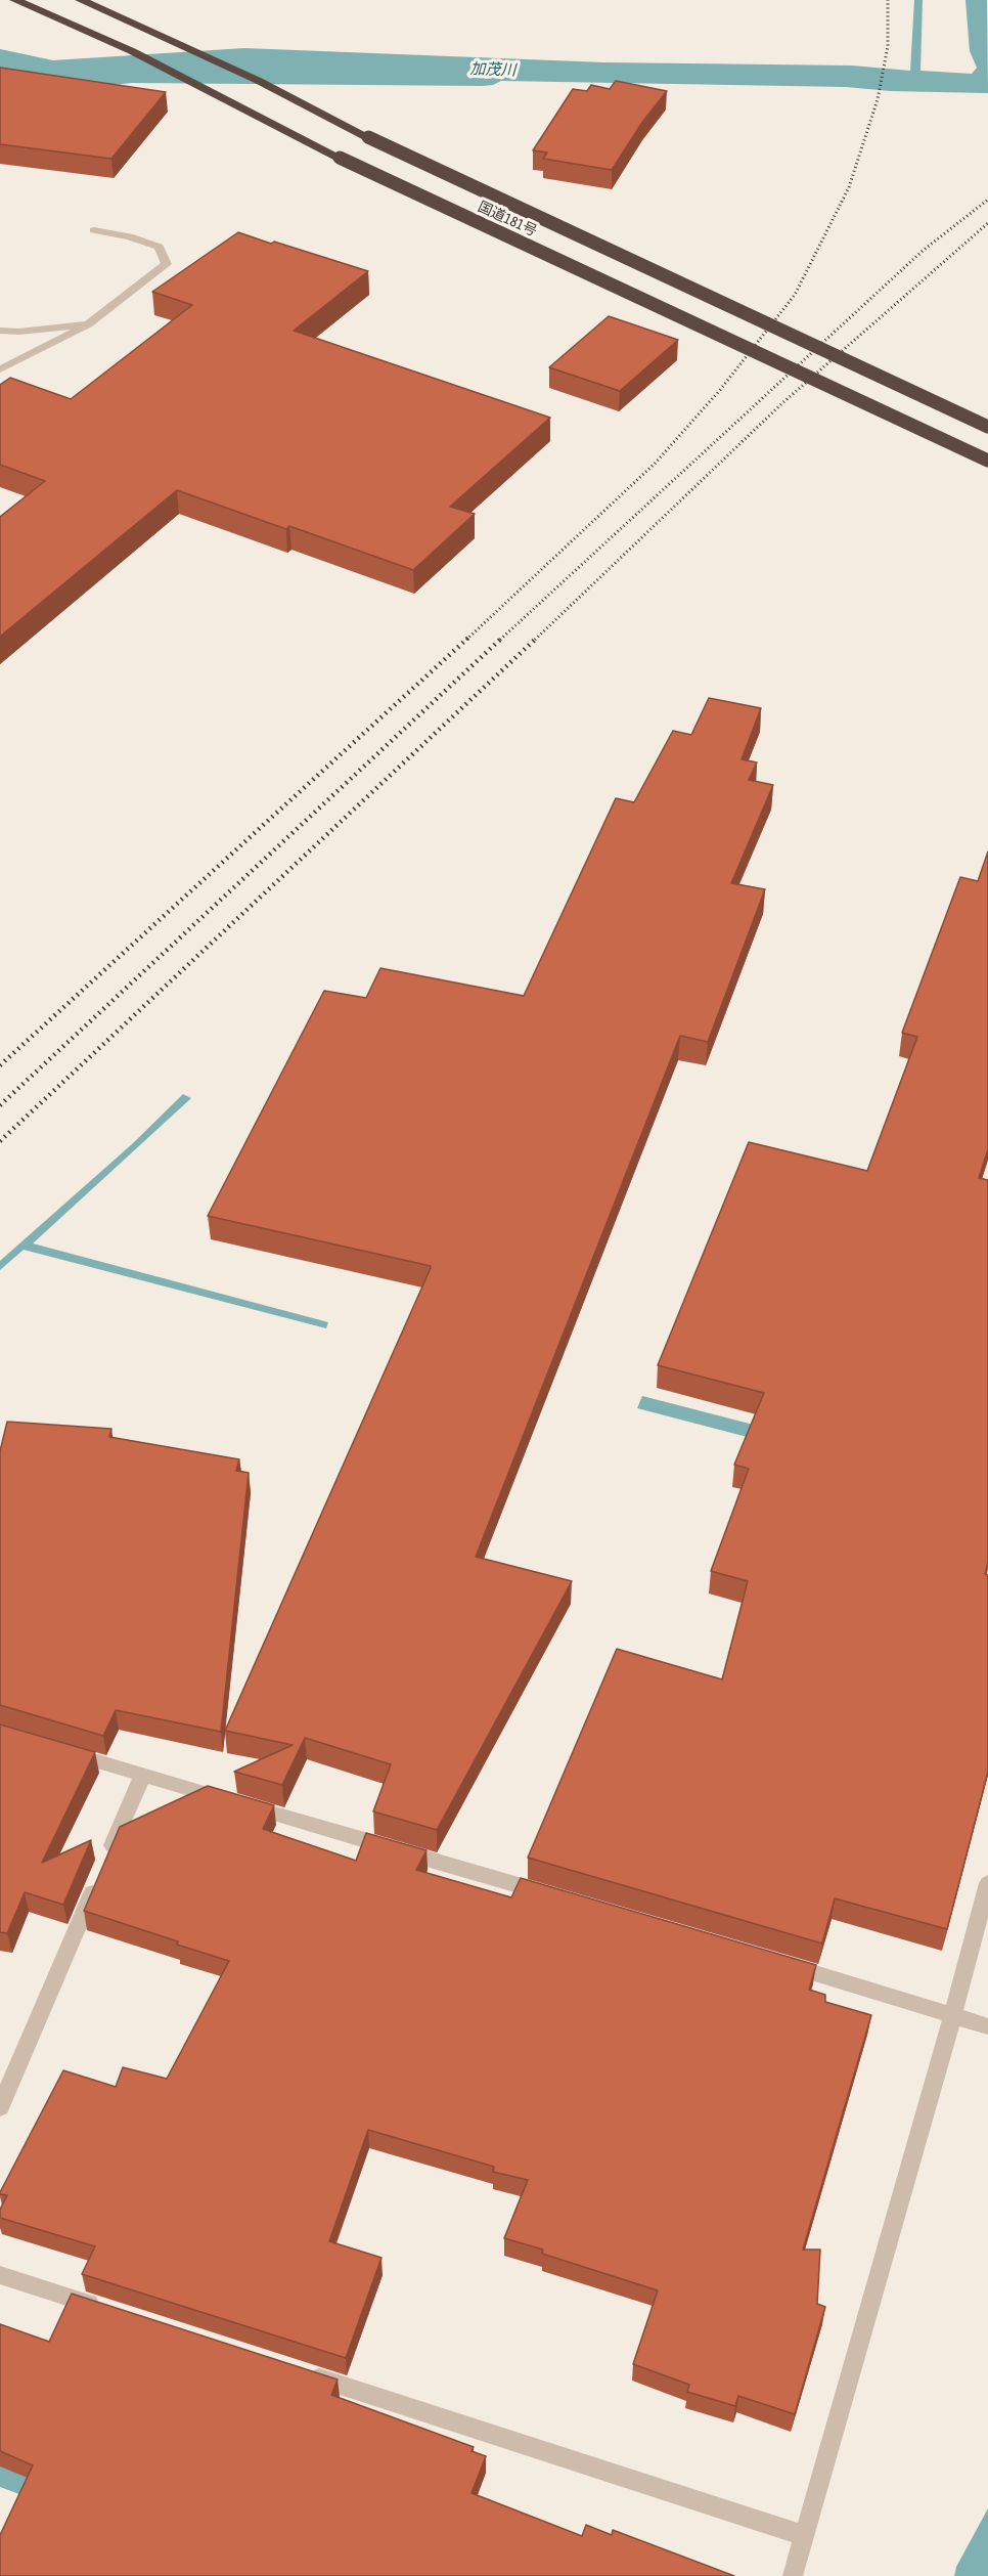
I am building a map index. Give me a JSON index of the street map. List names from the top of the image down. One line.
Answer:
{"streets":{"highway":["国道181号"]},"water":["加茂川"]}
